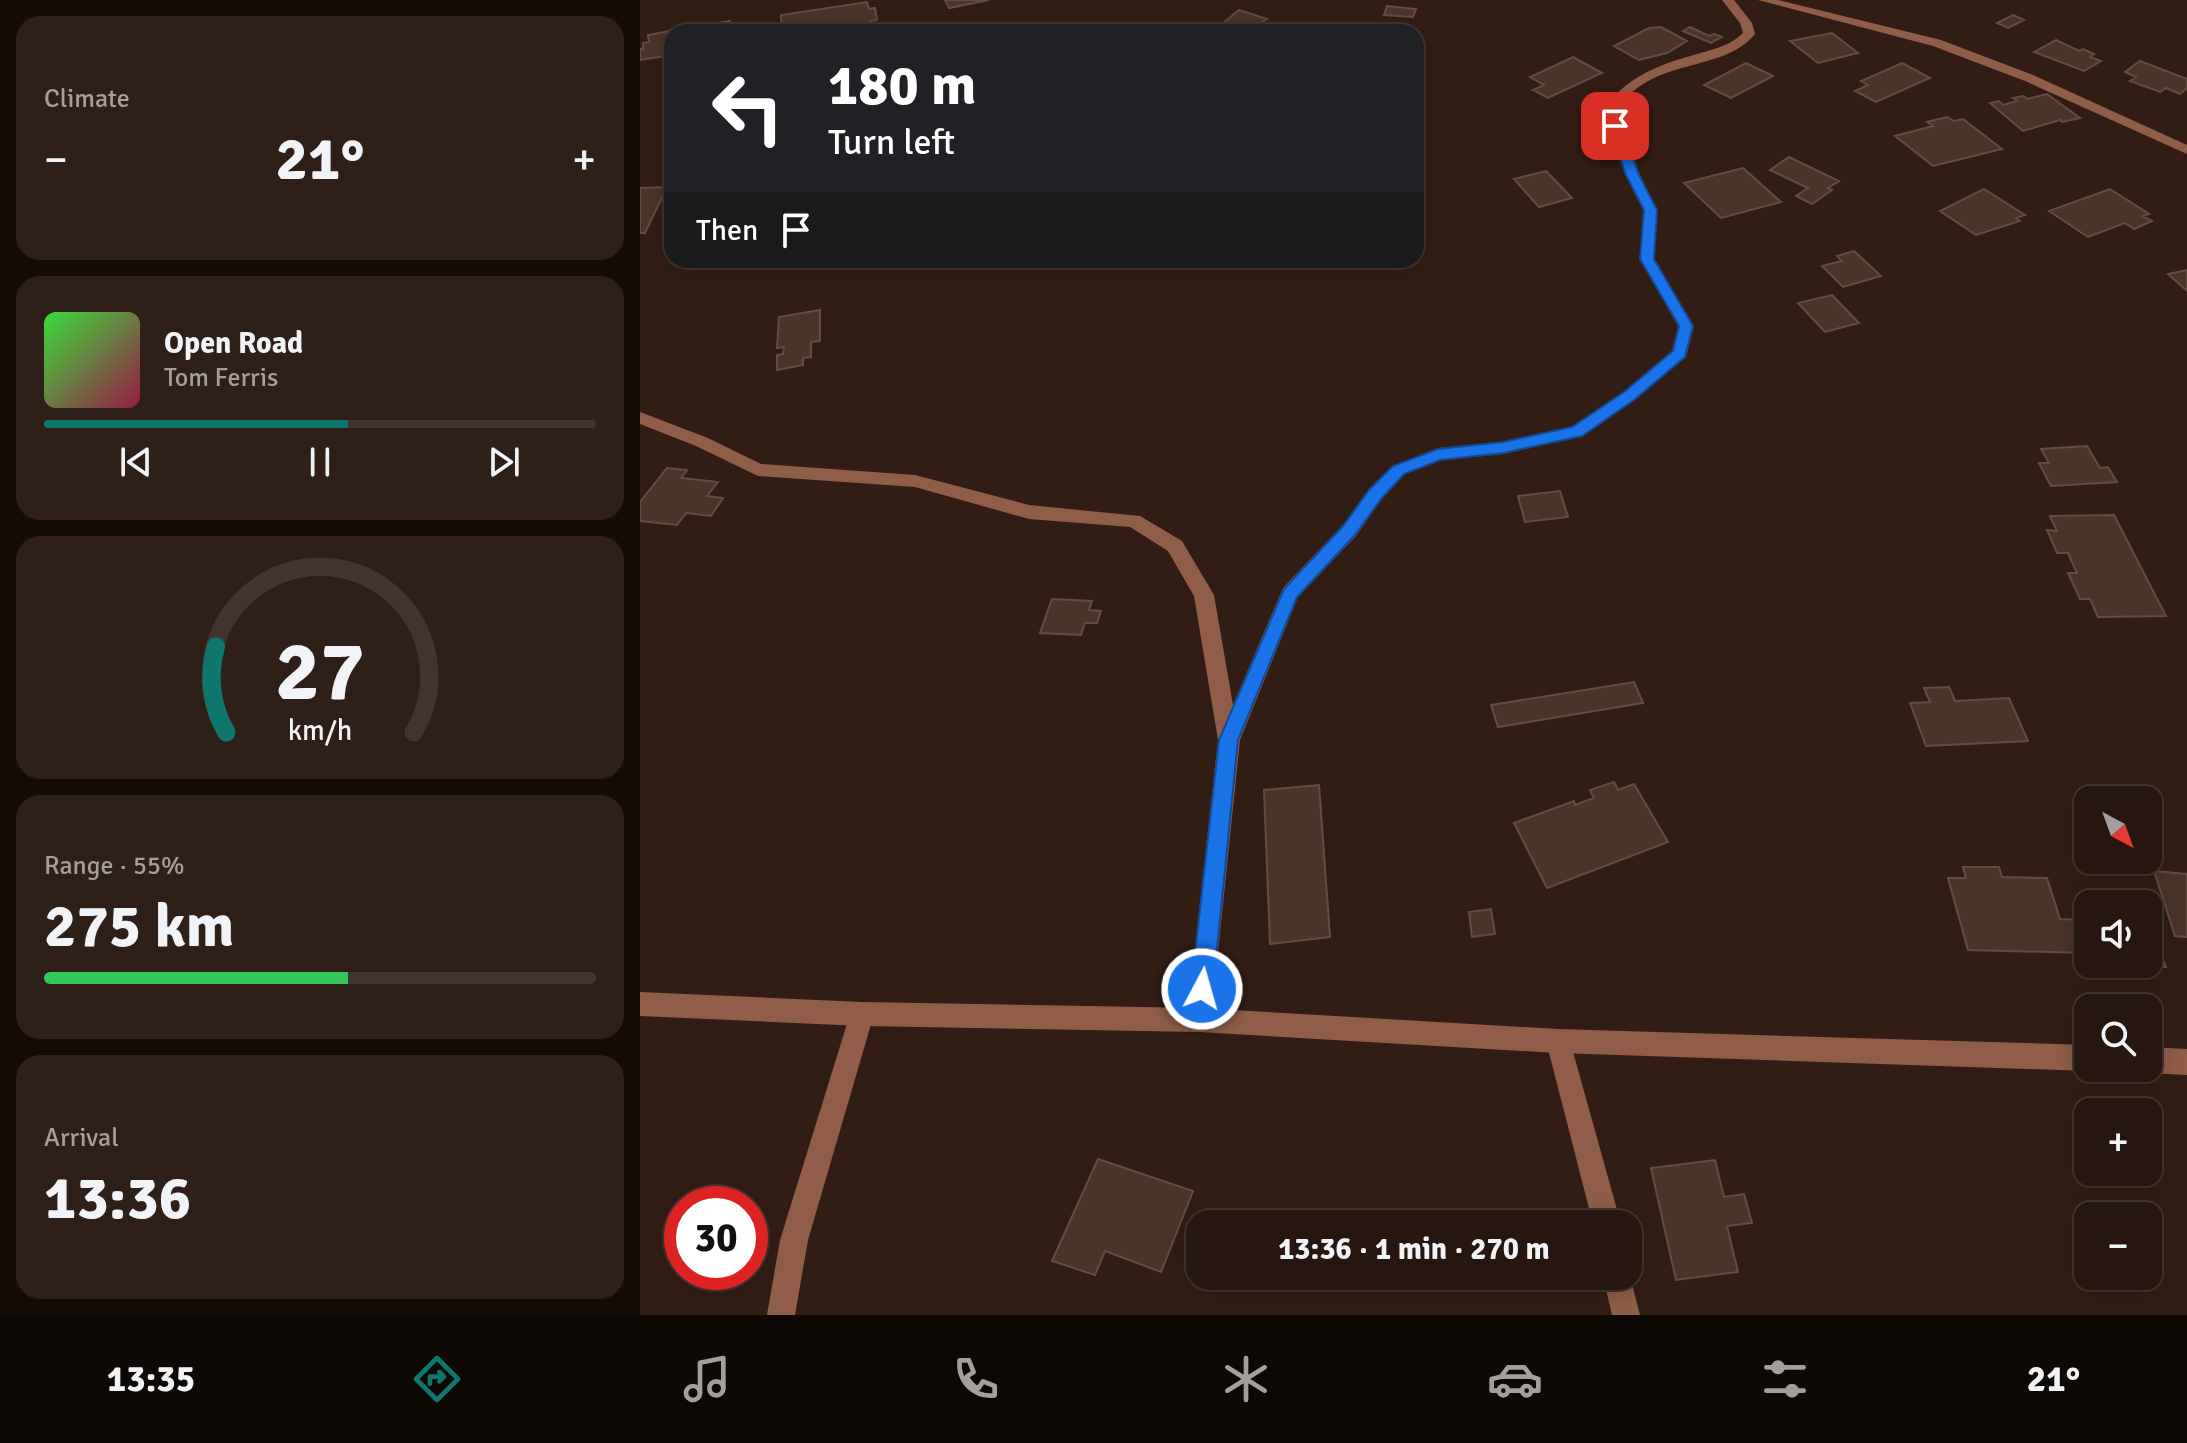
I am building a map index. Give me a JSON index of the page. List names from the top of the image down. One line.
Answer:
{"north":"bottom right","page":{"tile":["Climate",["Range · 55%","275 km"],["Arrival","13:36"]],"turn":["180 m","Turn left"],"heat":["−","21°","+"],"then":"Then","song":["Open Road","Tom Ferris"],"map_buttons":["+","−"],"limit":"30","trip":"13:36 · 1 min · 270 m","tabs":["13:35","21°"],"gauge":["27","km/h"]}}
